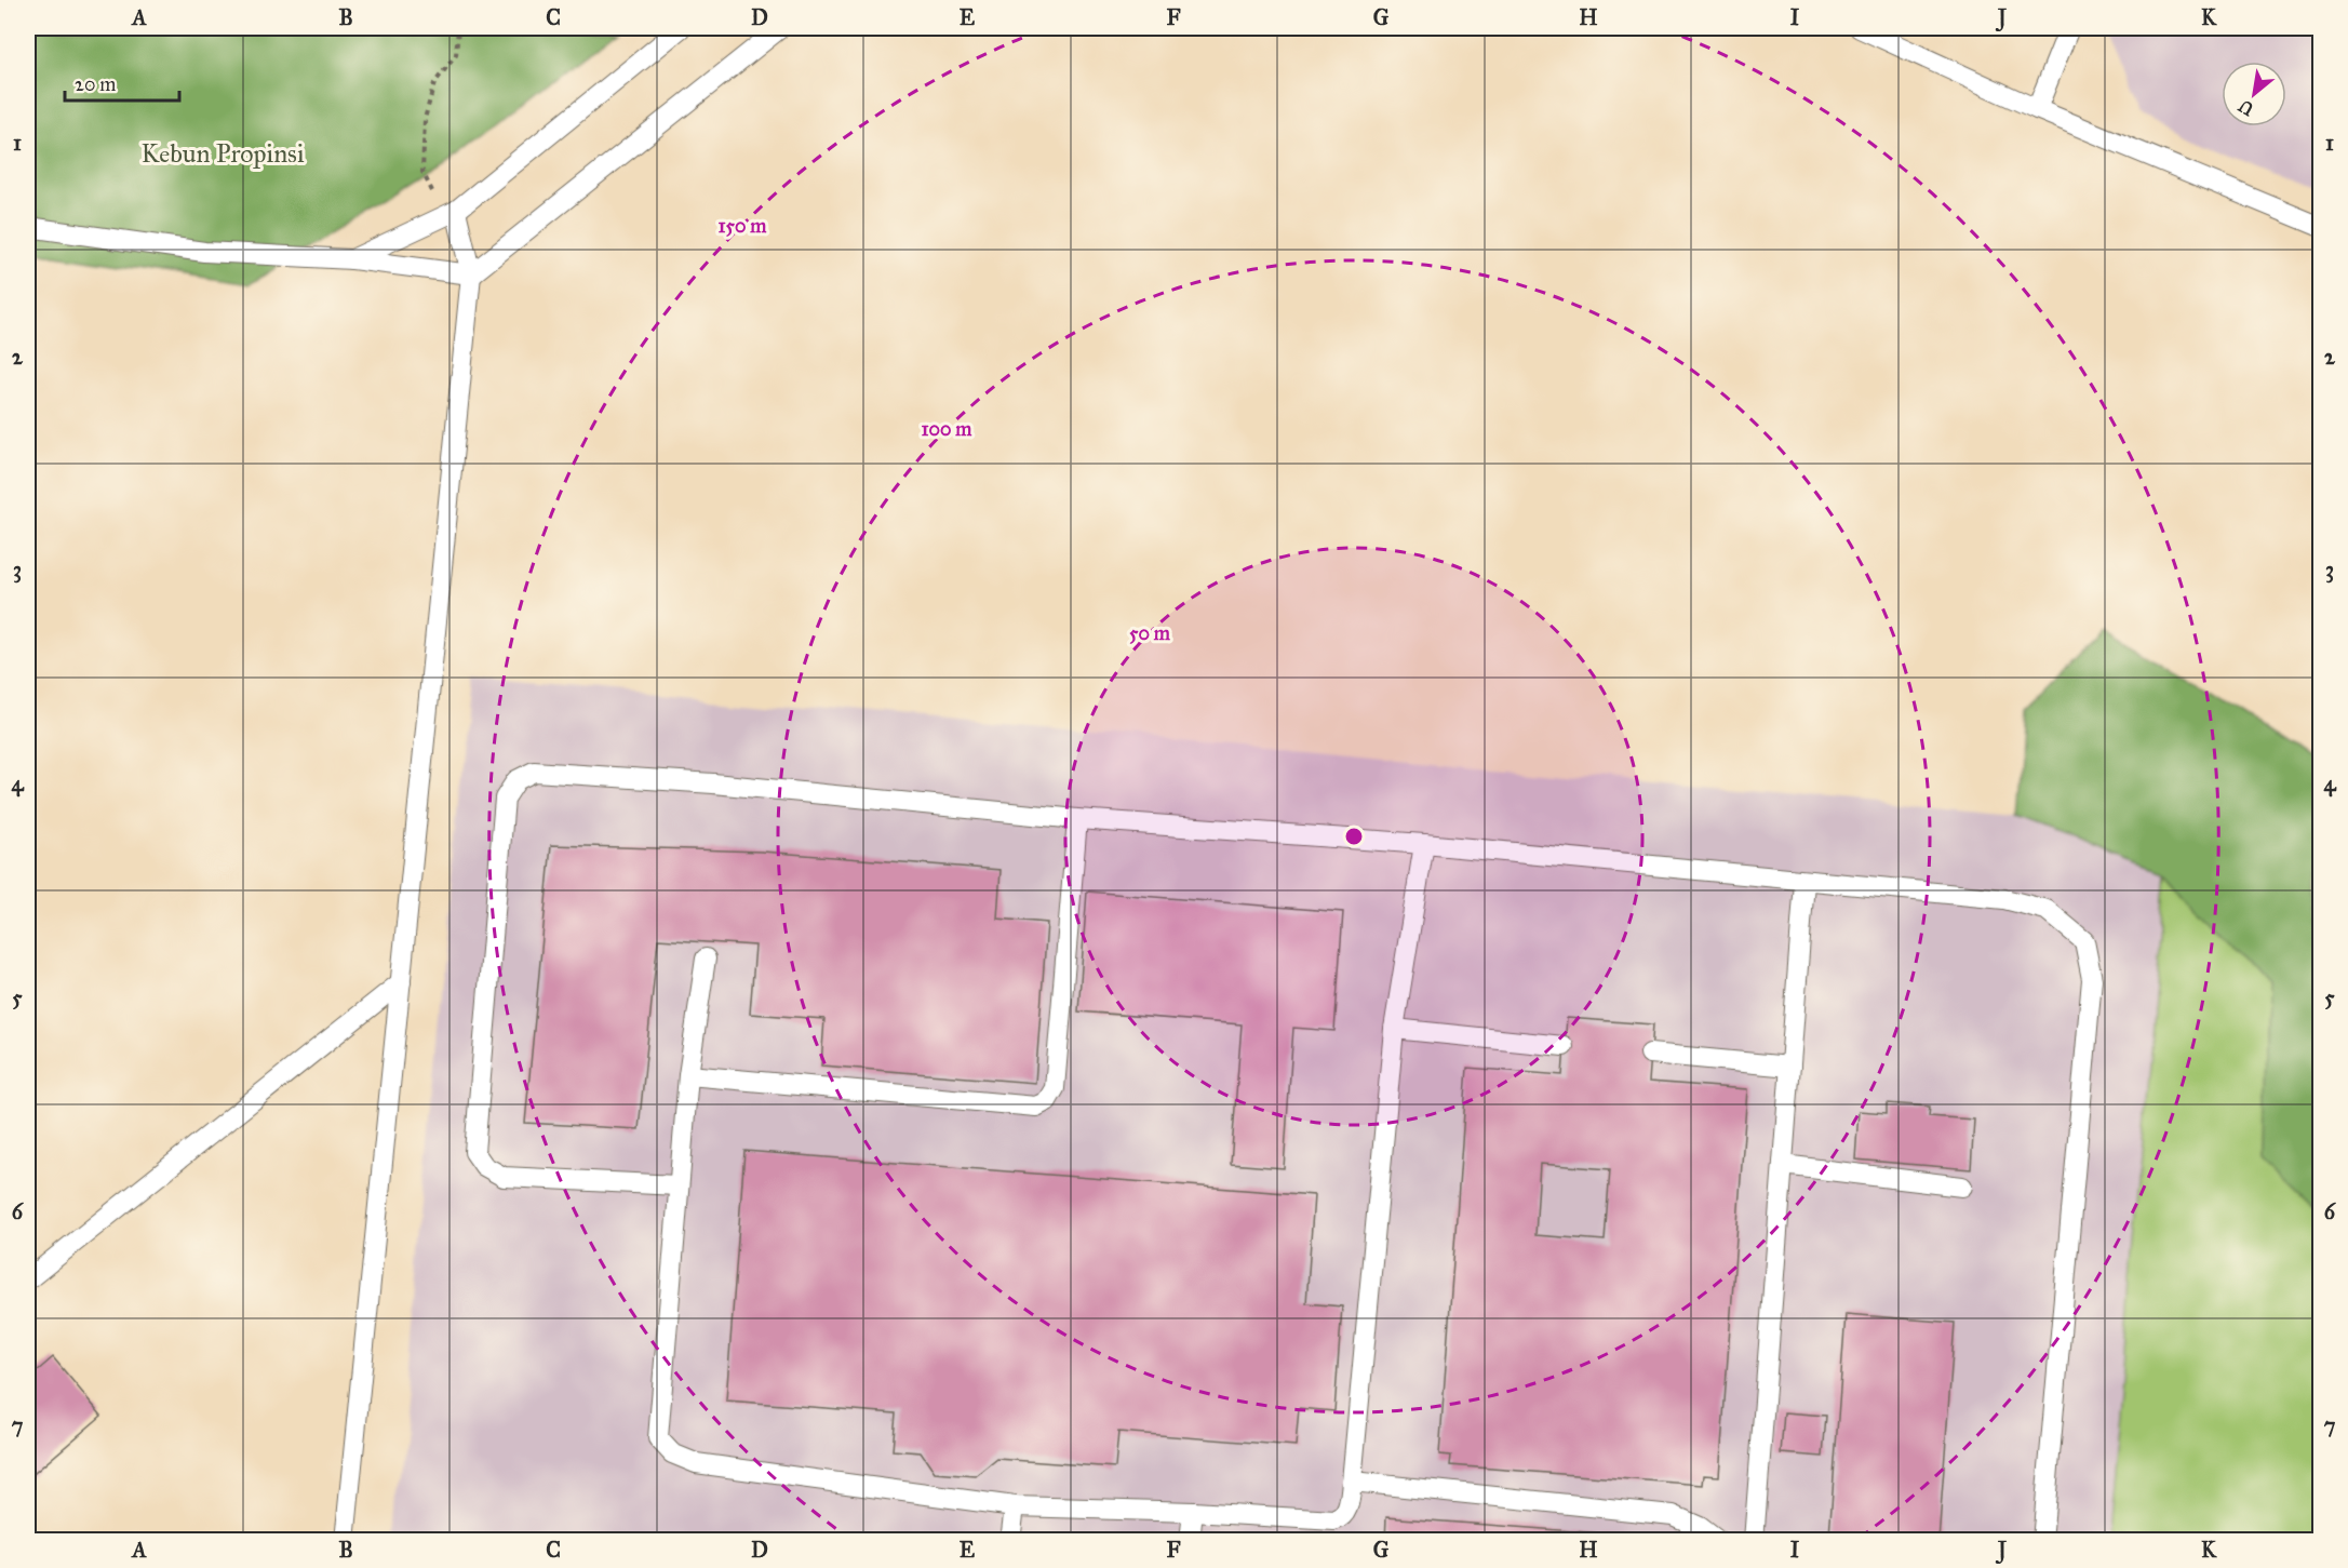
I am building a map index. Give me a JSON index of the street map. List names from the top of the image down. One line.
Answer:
{"parks":["Kebun Propinsi"],"scale_bar":"20 m","north":"bottom left","grid":{"columns":["A","B","C","D","E","F","G","H","I","J","K"],"rows":["1","2","3","4","5","6","7"]},"rings":["150 m","100 m","50 m"]}
